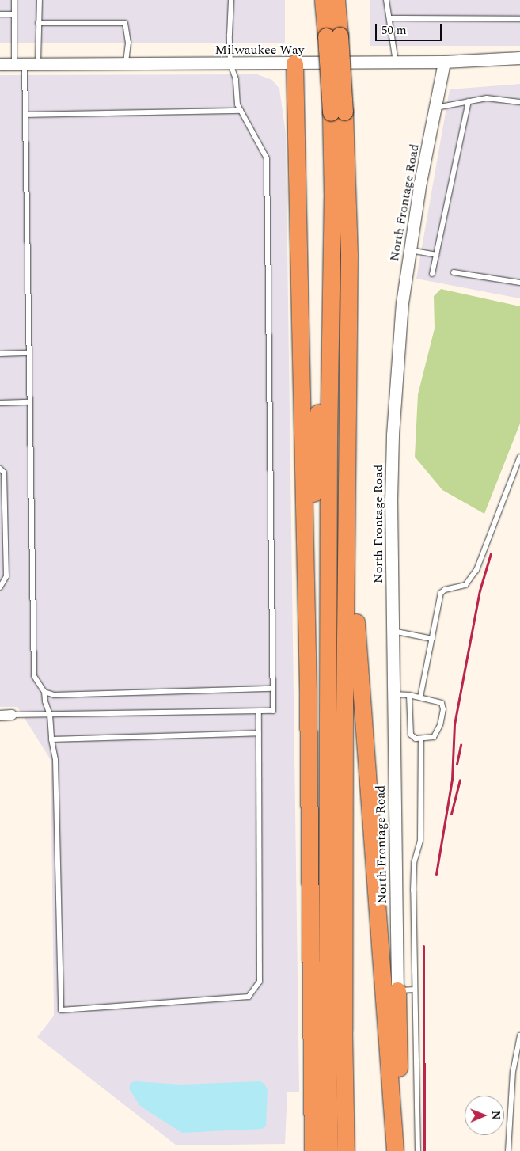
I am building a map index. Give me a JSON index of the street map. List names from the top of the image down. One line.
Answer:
{"streets":{"street":["Milwaukee Way","North Frontage Road"]},"crossings":[["Milwaukee Way","North Frontage Road"]],"scale_bar":"50 m","north":"right"}
